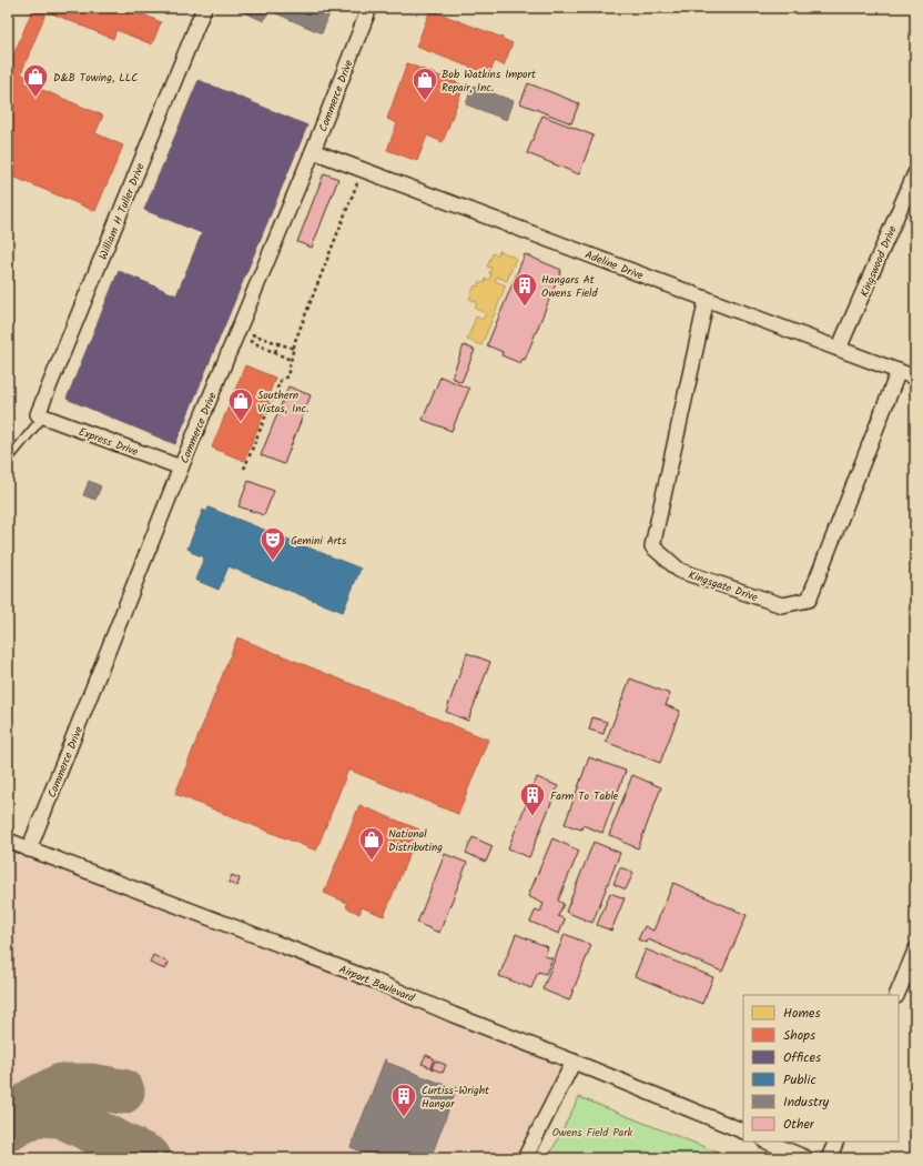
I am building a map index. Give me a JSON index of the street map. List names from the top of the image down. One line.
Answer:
{"streets":{"street":["Commerce Drive","William H Tuller Drive","Kingswood Drive","Adeline Drive","Express Drive","Kingsgate Drive","Airport Boulevard"]},"crossings":[["Commerce Drive","Adeline Drive"],["Commerce Drive","Express Drive"],["Commerce Drive","Airport Boulevard"],["William H Tuller Drive","Express Drive"],["Kingswood Drive","Adeline Drive"],["Adeline Drive","Kingsgate Drive"]],"parks":["Owens Field Park"],"places":{"shop":["D&B Towing, LLC","Bob Watkins Import Repair, Inc.","Southern Vistas, Inc.","National Distributing"],"building":["Hangars At Owens Field","Farm To Table","Curtiss-Wright Hangar"],"theatre":["Gemini Arts"]},"legend":["Homes","Shops","Offices","Public","Industry","Other"]}
